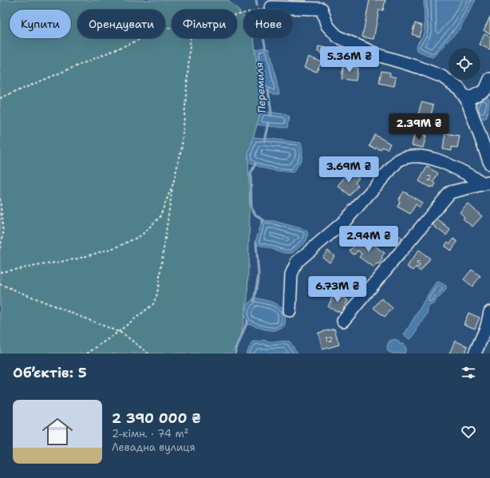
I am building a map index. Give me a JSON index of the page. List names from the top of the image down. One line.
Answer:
{"water":["Перемиля"],"house_numbers":["2","5","12"],"page":{"chip":["Купити","Орендувати","Фільтри","Нове"],"price":["5.36M ₴","2.39M ₴","3.69M ₴","2.94M ₴","6.73M ₴"],"heading":"Об’єктів: 5","list":[{"name":"2 390 000 ₴","note":"2-кімн. · 74 m² · Левадна вулиця"}]}}
